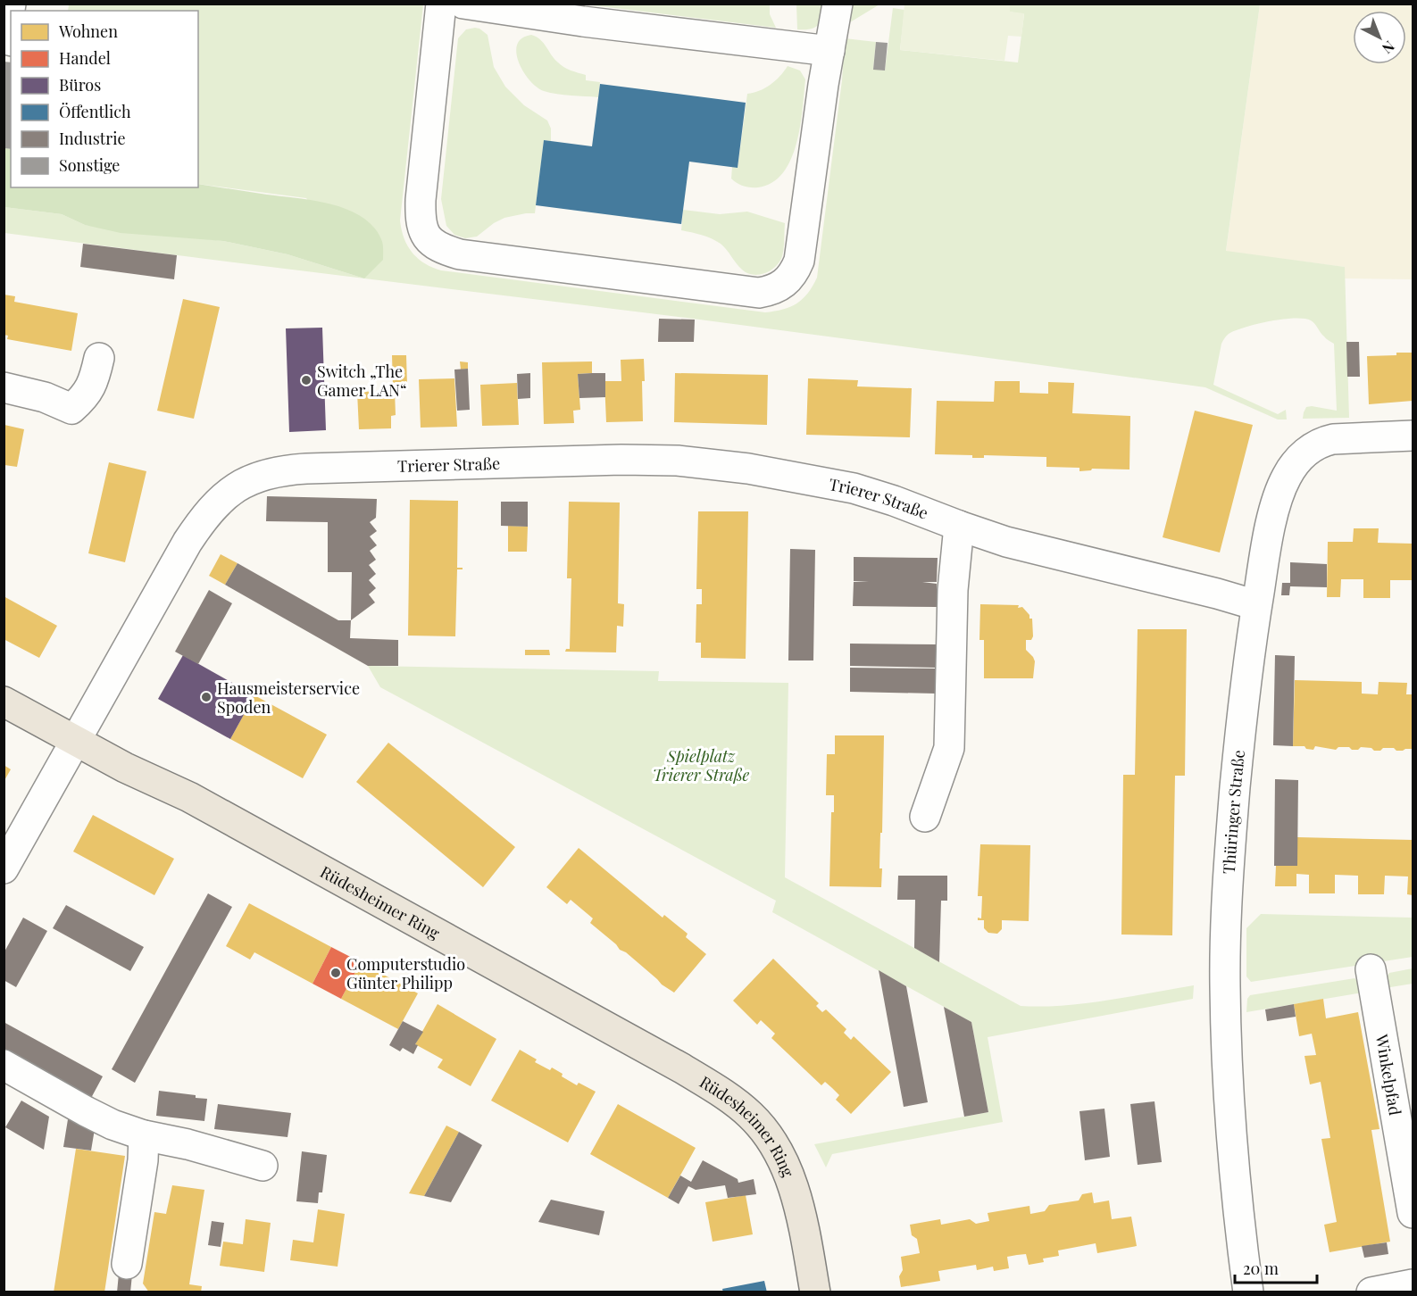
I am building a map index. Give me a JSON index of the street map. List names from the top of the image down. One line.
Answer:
{"streets":{"main road":["Rüdesheimer Ring"],"street":["Trierer Straße","Thüringer Straße","Winkelpfad"]},"crossings":[["Trierer Straße","Thüringer Straße"],["Trierer Straße","Rüdesheimer Ring"]],"parks":["Spielplatz Trierer Straße"],"places":["Switch „The Gamer LAN“","Hausmeisterservice Spoden","Computerstudio Günter Philipp"],"legend":["Wohnen","Handel","Büros","Öffentlich","Industrie","Sonstige"],"scale_bar":"20 m","north":"bottom right"}
